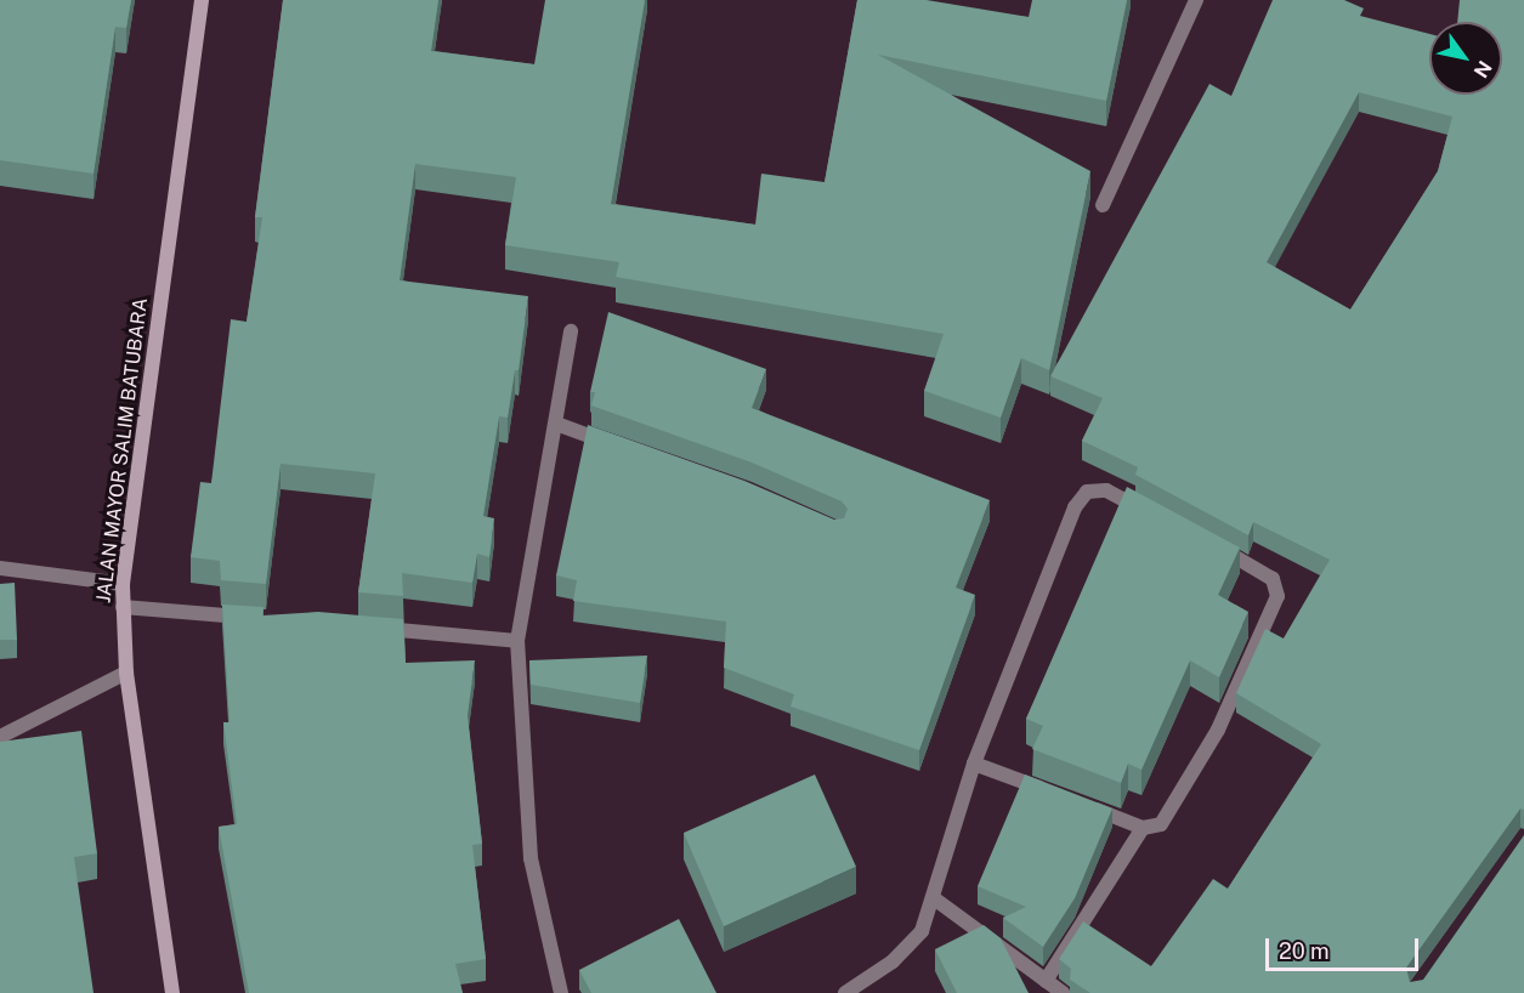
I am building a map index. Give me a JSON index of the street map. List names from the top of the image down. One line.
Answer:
{"streets":{"street":["JALAN MAYOR SALIM BATUBARA"]},"scale_bar":"20 m","north":"bottom right"}
